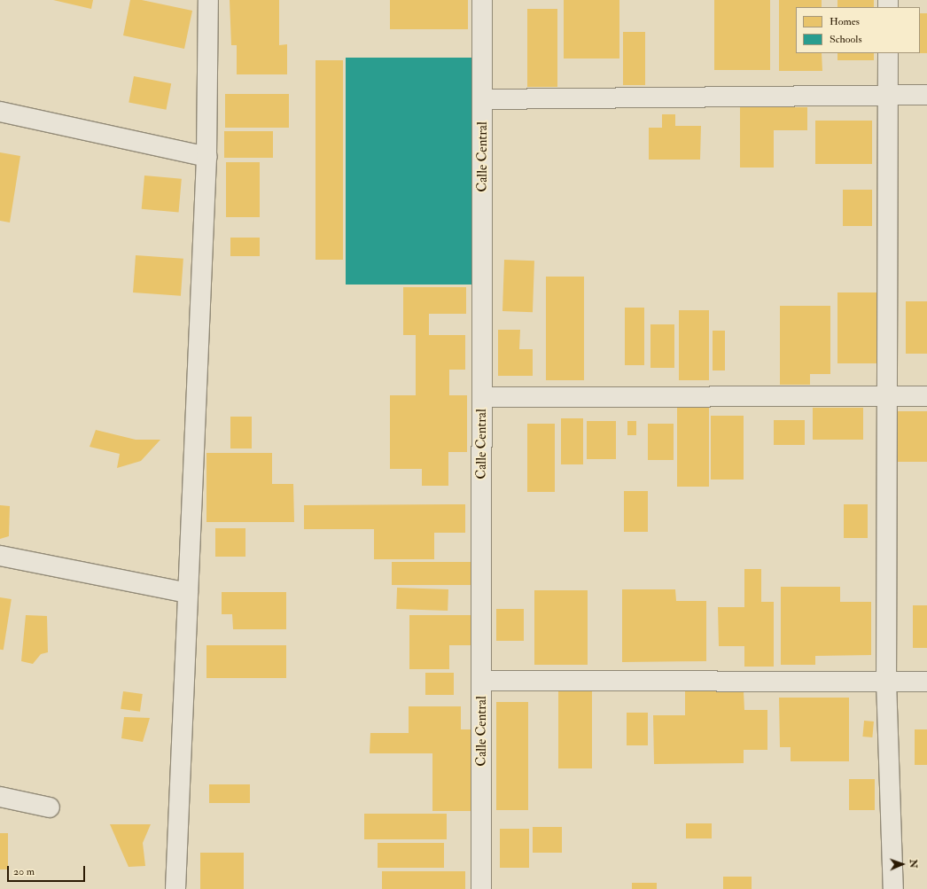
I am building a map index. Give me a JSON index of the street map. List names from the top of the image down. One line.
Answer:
{"streets":{"street":["Calle Central"]},"legend":["Homes","Schools"],"scale_bar":"20 m","north":"right"}
